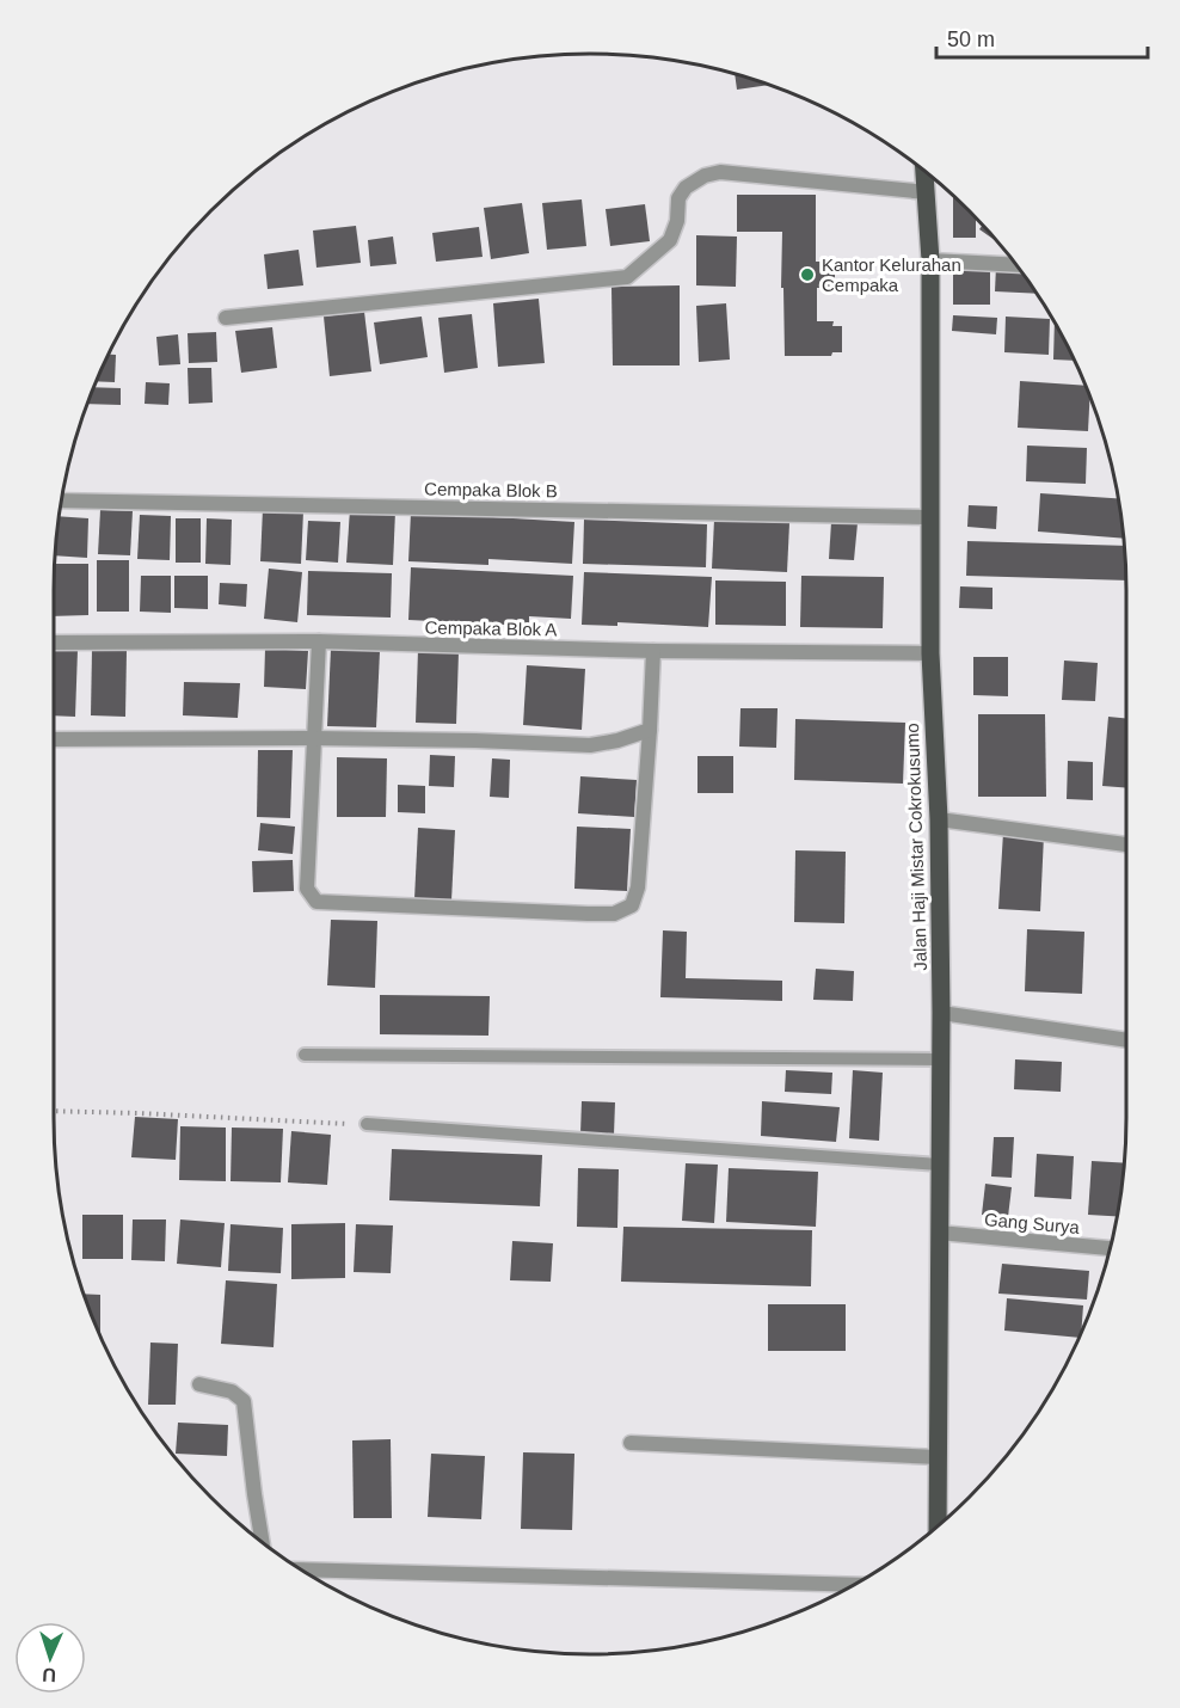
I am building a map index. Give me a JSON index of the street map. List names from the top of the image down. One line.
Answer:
{"streets":{"main road":["Jalan Haji Mistar Cokrokusumo"],"street":["Cempaka Blok B","Cempaka Blok A","Gang Surya"]},"crossings":[["Cempaka Blok B","Jalan Haji Mistar Cokrokusumo"],["Cempaka Blok A","Jalan Haji Mistar Cokrokusumo"],["Jalan Haji Mistar Cokrokusumo","Gang Surya"]],"places":["Kantor Kelurahan Cempaka"],"scale_bar":"50 m","north":"bottom"}
